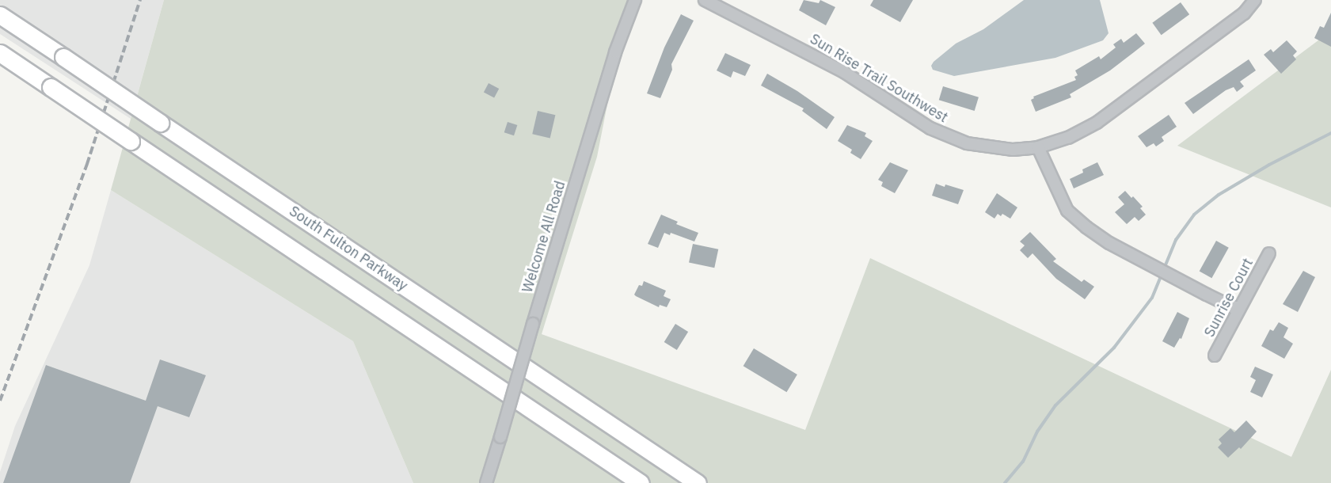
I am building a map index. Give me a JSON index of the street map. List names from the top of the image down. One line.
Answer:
{"streets":{"highway":["South Fulton Parkway"],"street":["Sun Rise Trail Southwest","Welcome All Road","Sunrise Court"]}}
